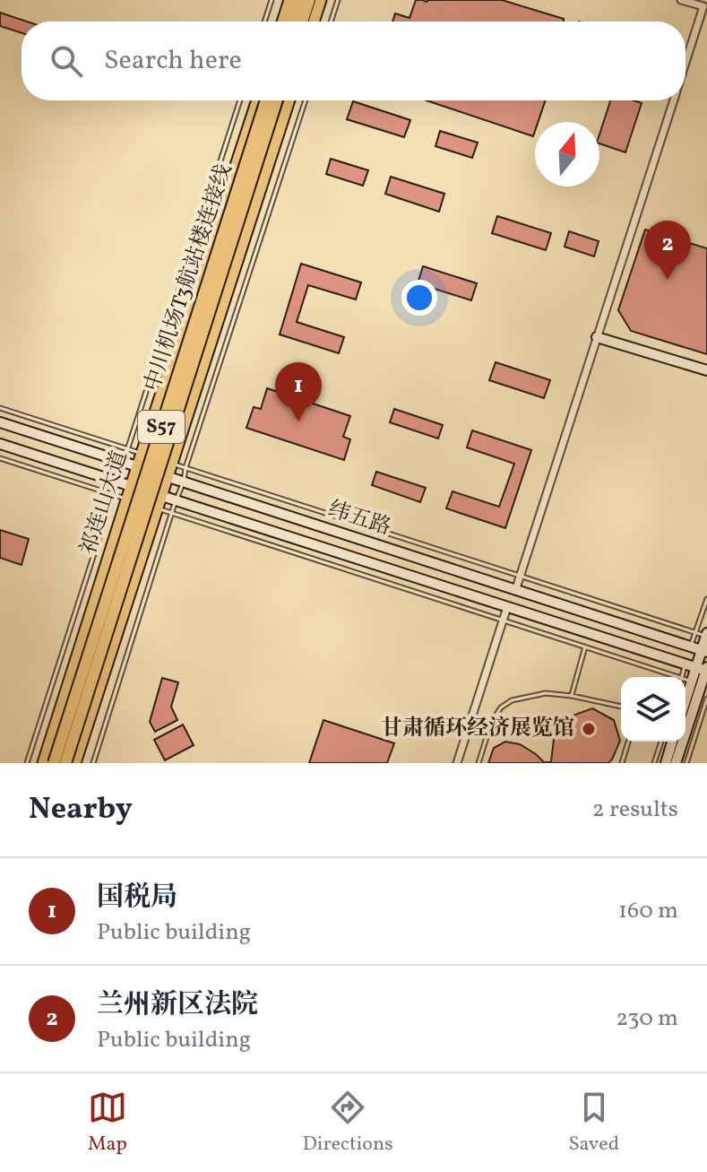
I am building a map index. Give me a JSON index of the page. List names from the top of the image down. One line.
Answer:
{"streets":{"highway":["中川机场T3航站楼连接线","S57"],"main road":["祁连山大道"],"street":["纬五路"]},"crossings":[["祁连山大道","纬五路"]],"places":["甘肃循环经济展览馆"],"north":"top","page":{"search":"Search here","pins":["2","1"],"heading":["Nearby","2 results"],"list":[{"mark":"1","name":"国税局","note":"Public building","value":"160 m"},{"mark":"2","name":"兰州新区法院","note":"Public building","value":"230 m"}],"nav":["Map","Directions","Saved"]}}
